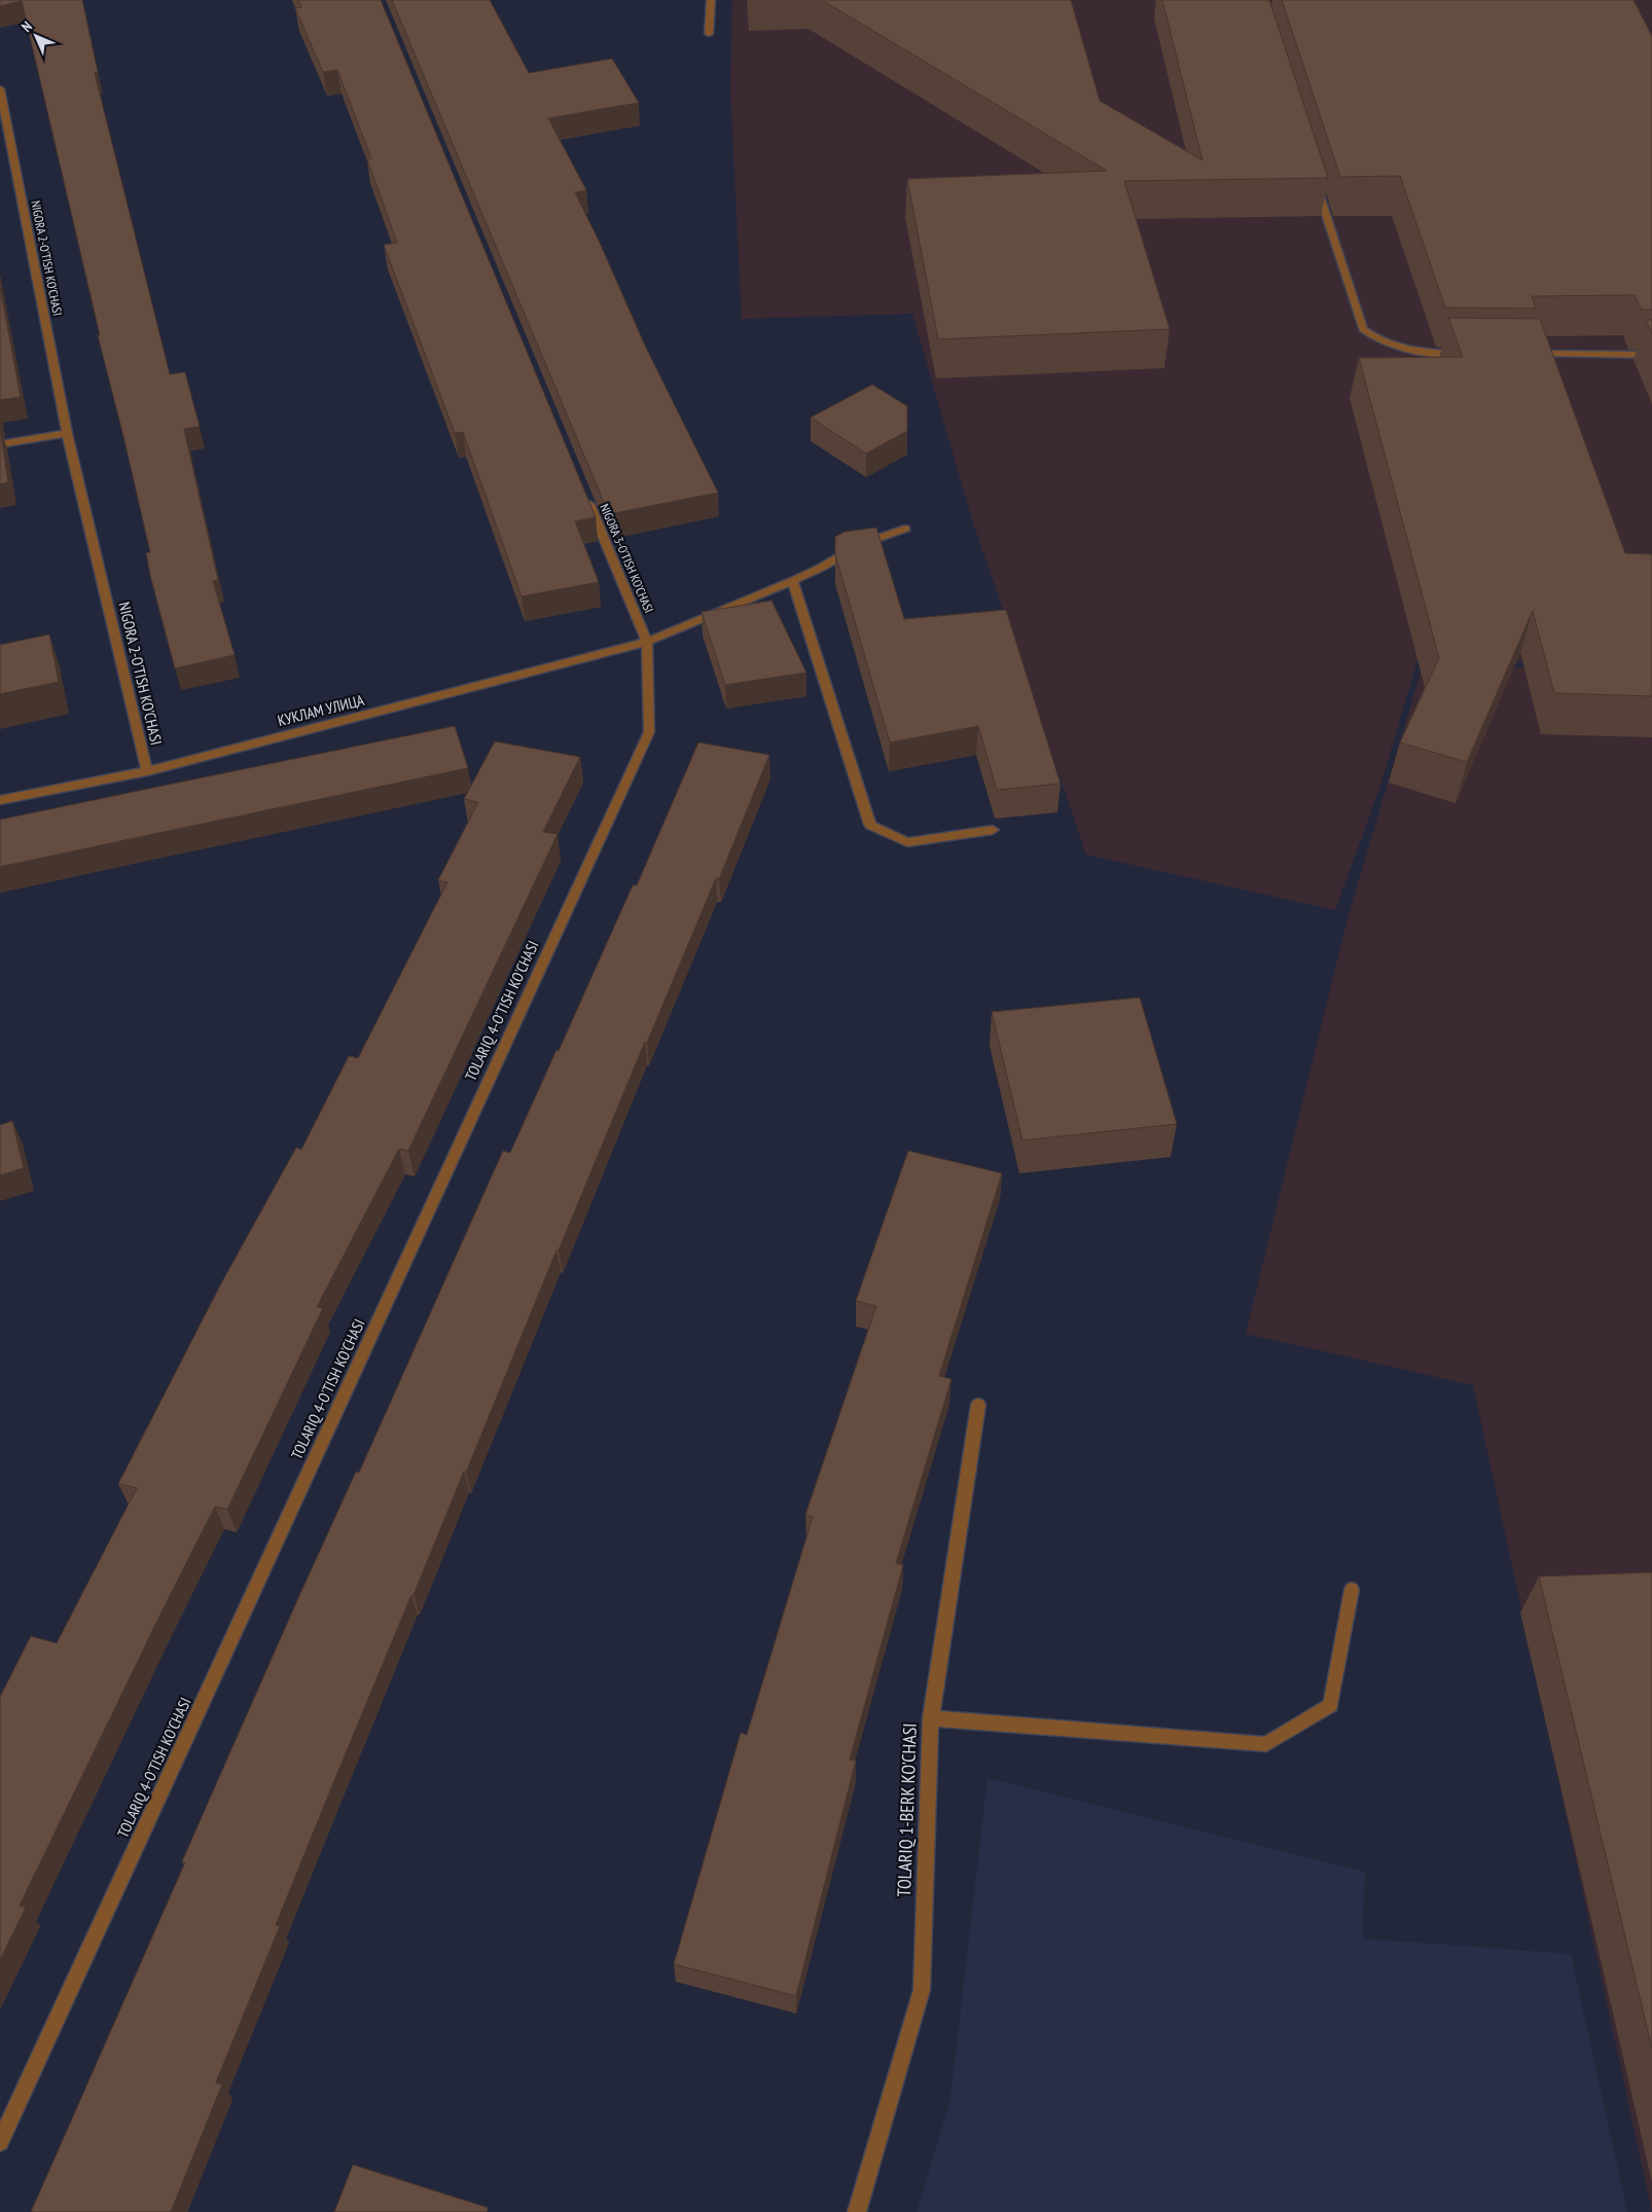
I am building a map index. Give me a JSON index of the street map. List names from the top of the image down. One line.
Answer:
{"streets":{"street":["NIGORA 2-O'TISH KO'CHASI","NIGORA 3-O'TISH KO'CHASI","КУКЛАМ УЛИЦА","TOLARIQ 4-O'TISH KO'CHASI","TOLARIQ 1-BERK KO'CHASI"]},"crossings":[["NIGORA 2-O'TISH KO'CHASI","КУКЛАМ УЛИЦА"],["NIGORA 3-O'TISH KO'CHASI","КУКЛАМ УЛИЦА"],["NIGORA 3-O'TISH KO'CHASI","TOLARIQ 4-O'TISH KO'CHASI"],["КУКЛАМ УЛИЦА","TOLARIQ 4-O'TISH KO'CHASI"]],"north":"top left"}
